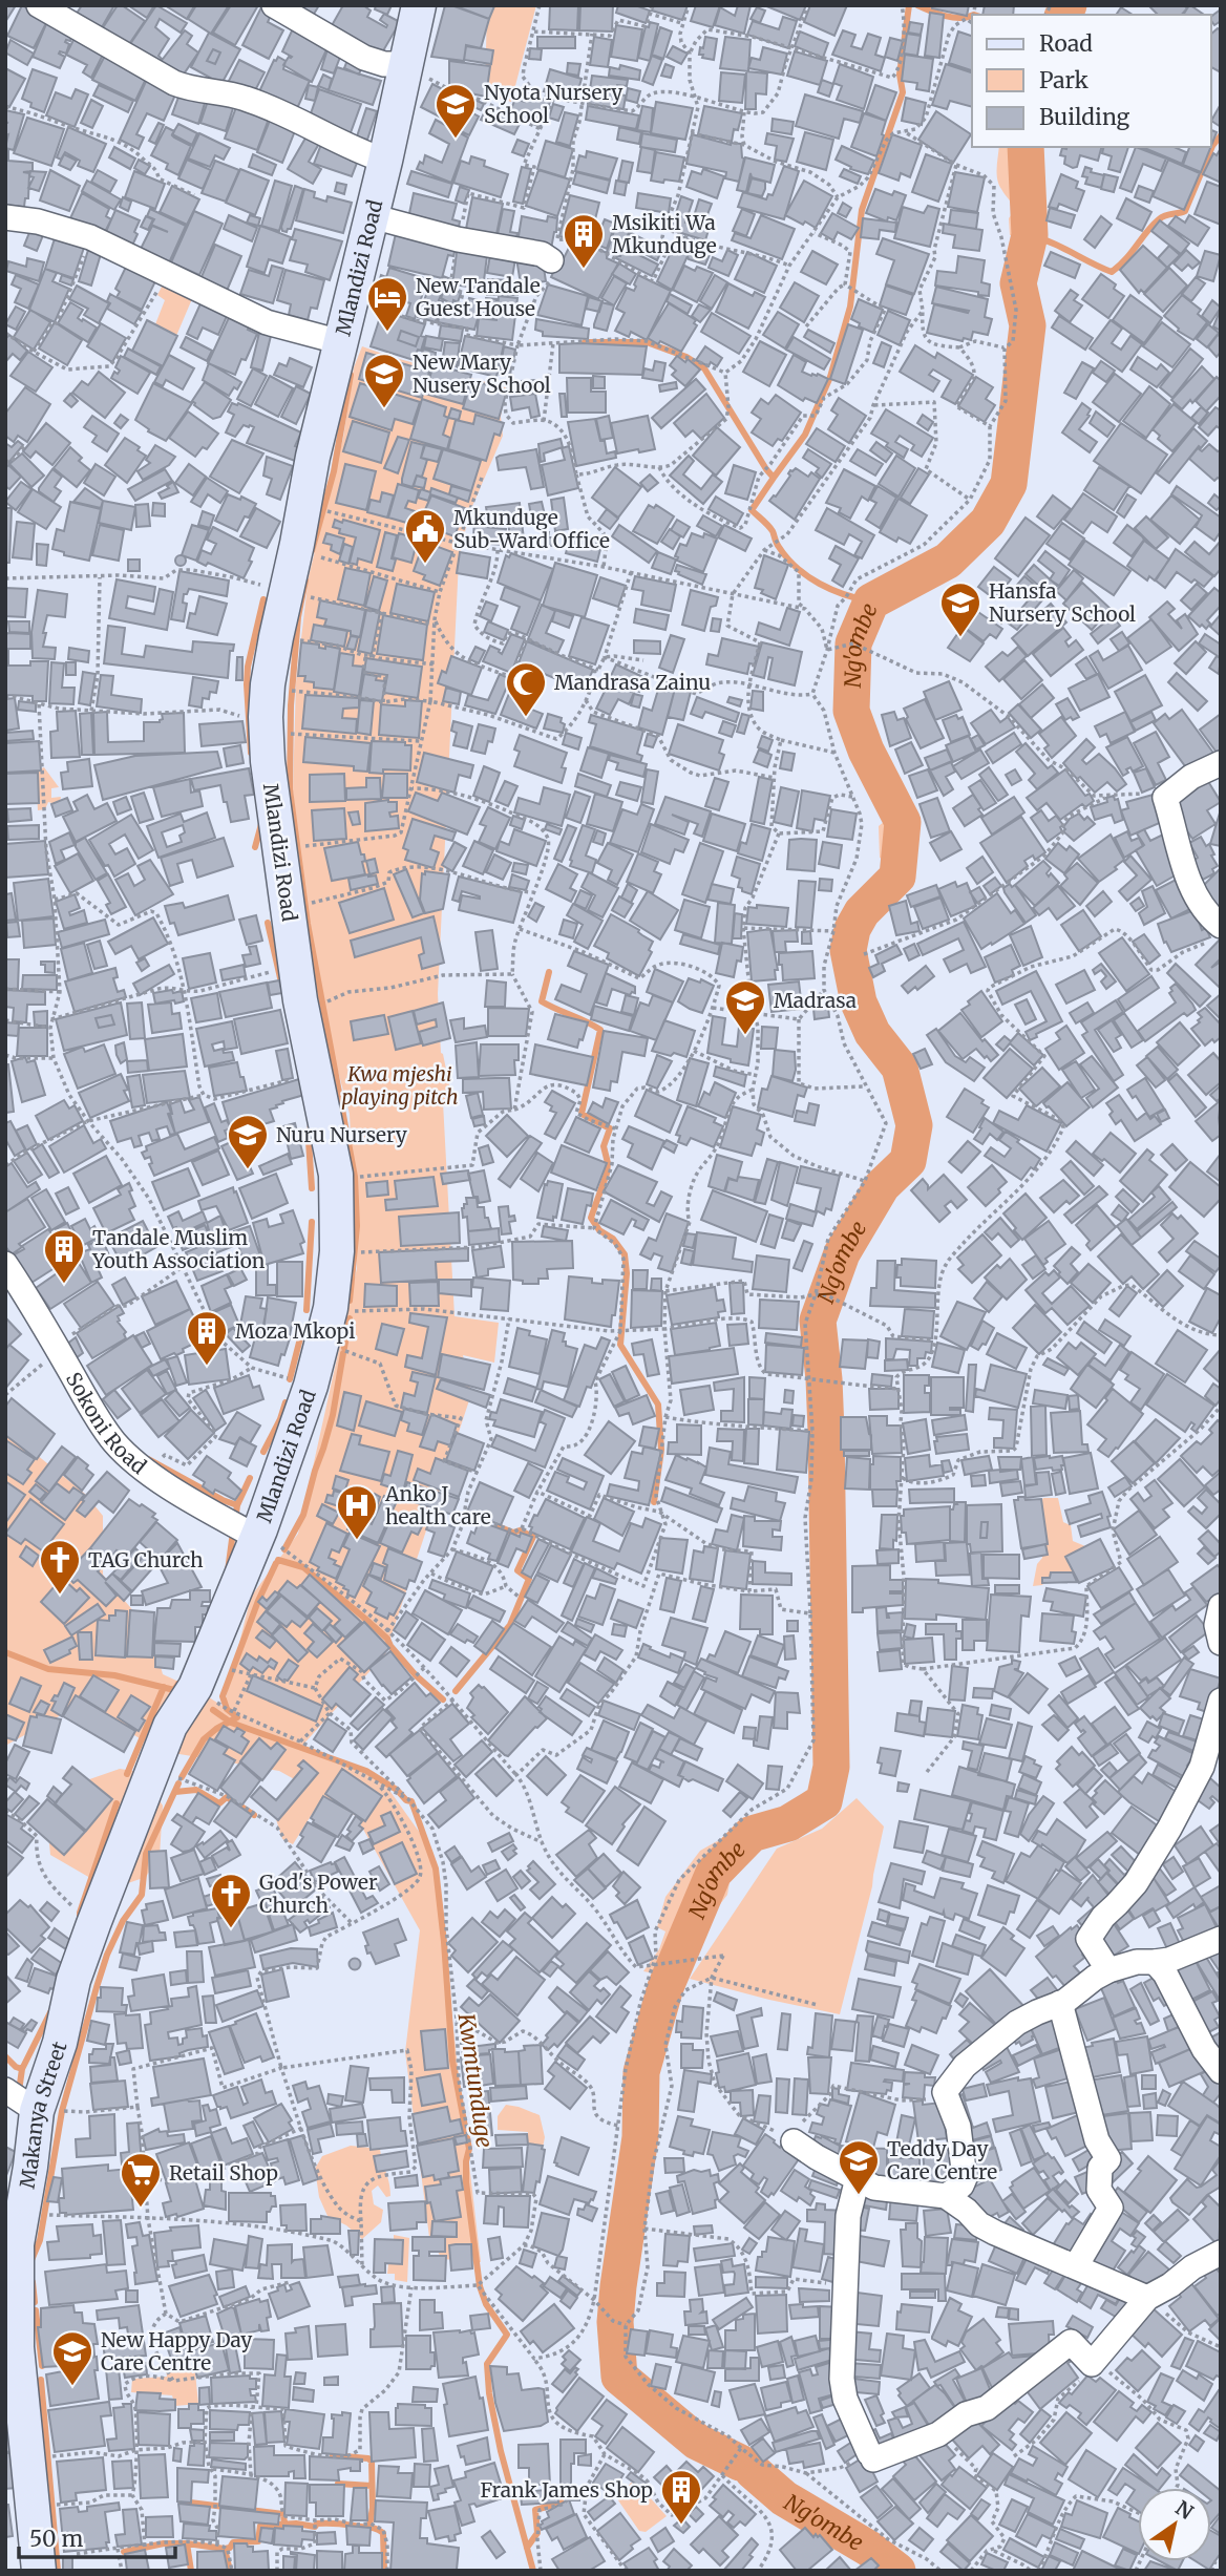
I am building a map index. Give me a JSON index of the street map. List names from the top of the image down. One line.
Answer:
{"streets":{"street":["Mlandizi Road","Sokoni Road","Makanya Street"]},"crossings":[["Mlandizi Road","Sokoni Road"],["Mlandizi Road","Makanya Street"]],"water":["Ng'ombe","Kwmtunduge"],"parks":["Kwa mjeshi playing pitch"],"places":{"school or university":["Nyota Nursery School","New Mary Nusery School","Hansfa Nursery School","Madrasa","Nuru Nursery","Teddy Day Care Centre","New Happy Day Care Centre"],"building":["Msikiti Wa Mkunduge","Tandale Muslim Youth Association","Moza Mkopi","Frank James Shop"],"hotel":["New Tandale Guest House"],"public building":["Mkunduge Sub-Ward Office"],"mosque":["Mandrasa Zainu"],"hospital":["Anko J health care"],"church":["TAG Church","God's Power Church"],"supermarket":["Retail Shop"]},"legend":["Road","Park","Building"],"scale_bar":"50 m","north":"top right"}
